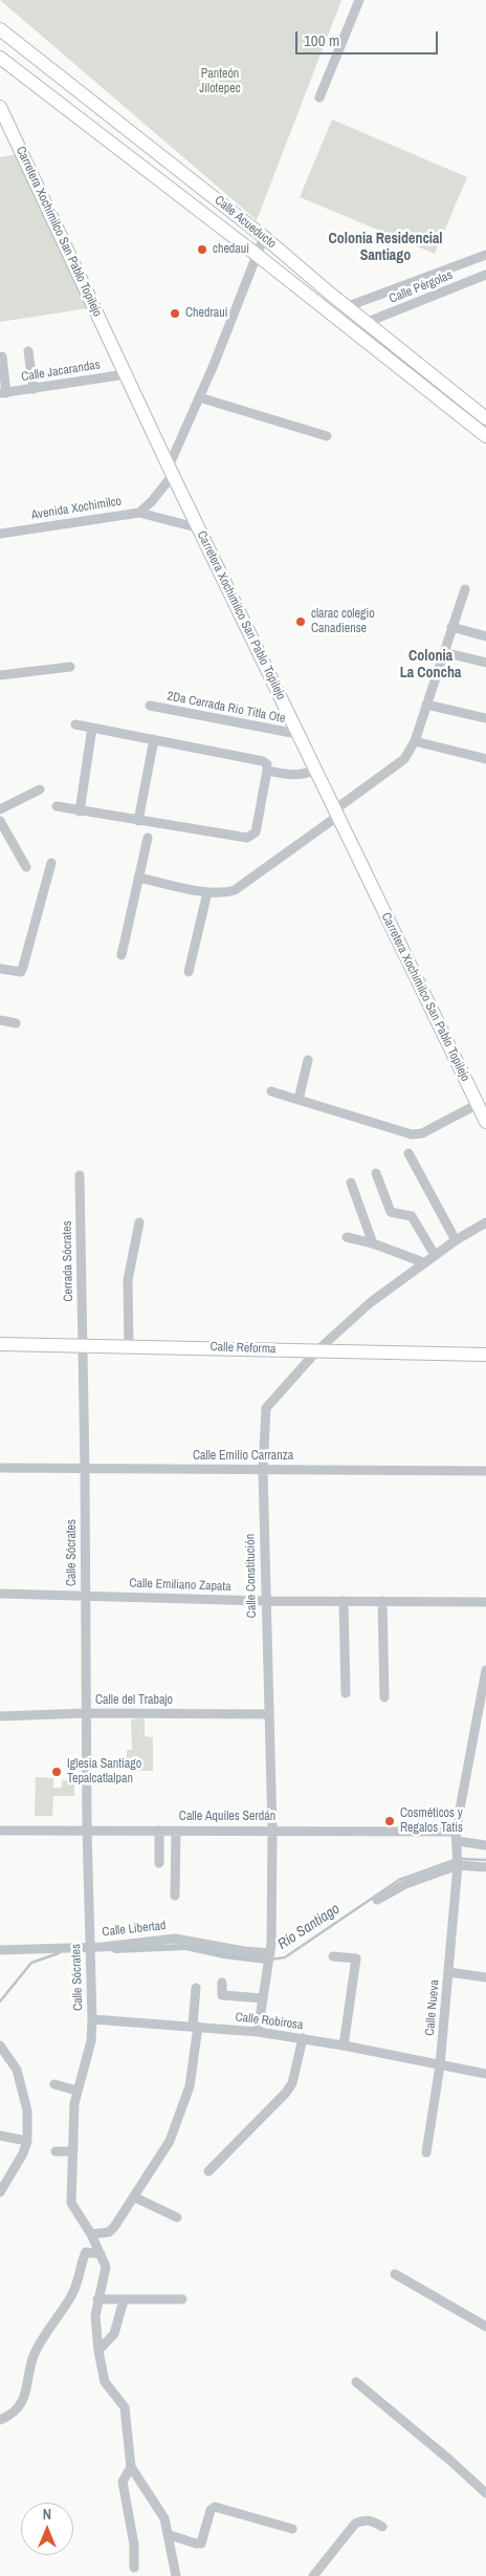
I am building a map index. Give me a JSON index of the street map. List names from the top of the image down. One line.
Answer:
{"streets":{"street":["Calle Acueducto","Carretera Xochimilco San Pablo Topilejo","Calle Pérgolas","Calle Jacarandas","Avenida Xochimilco","2Da Cerrada Rio Titla Ote","Cerrada Sócrates","Calle Reforma","Calle Emilio Carranza","Calle Sócrates","Calle Constitución","Calle Emiliano Zapata","Calle del Trabajo","Calle Aquiles Serdán","Calle Libertad","Calle Nueva","Calle Robirosa"]},"crossings":[["Calle Acueducto","Calle Pérgolas"],["Calle Acueducto","Avenida Xochimilco"],["Carretera Xochimilco San Pablo Topilejo","Calle Jacarandas"],["Carretera Xochimilco San Pablo Topilejo","Avenida Xochimilco"],["Carretera Xochimilco San Pablo Topilejo","2Da Cerrada Rio Titla Ote"],["Cerrada Sócrates","Calle Reforma"],["Cerrada Sócrates","Calle Sócrates"],["Calle Reforma","Calle Sócrates"],["Calle Reforma","Calle Constitución"],["Calle Emilio Carranza","Calle Sócrates"],["Calle Emilio Carranza","Calle Constitución"],["Calle Sócrates","Calle Emiliano Zapata"],["Calle Sócrates","Calle del Trabajo"],["Calle Sócrates","Calle Aquiles Serdán"],["Calle Sócrates","Calle Libertad"],["Calle Sócrates","Calle Robirosa"],["Calle Constitución","Calle Emiliano Zapata"],["Calle Constitución","Calle del Trabajo"],["Calle Constitución","Calle Aquiles Serdán"],["Calle Constitución","Calle Libertad"],["Calle Constitución","Calle Robirosa"],["Calle Aquiles Serdán","Calle Nueva"],["Calle Nueva","Calle Robirosa"]],"districts":["Colonia Residencial Santiago","Colonia La Concha"],"water":["Río Santiago"],"parks":["Panteón Jilotepec"],"places":["chedaui","Chedraui","clarac colegio Canadiense","Iglesia Santiago Tepalcatlalpan","Cosméticos y Regalos Tatis"],"scale_bar":"100 m","north":"top"}
